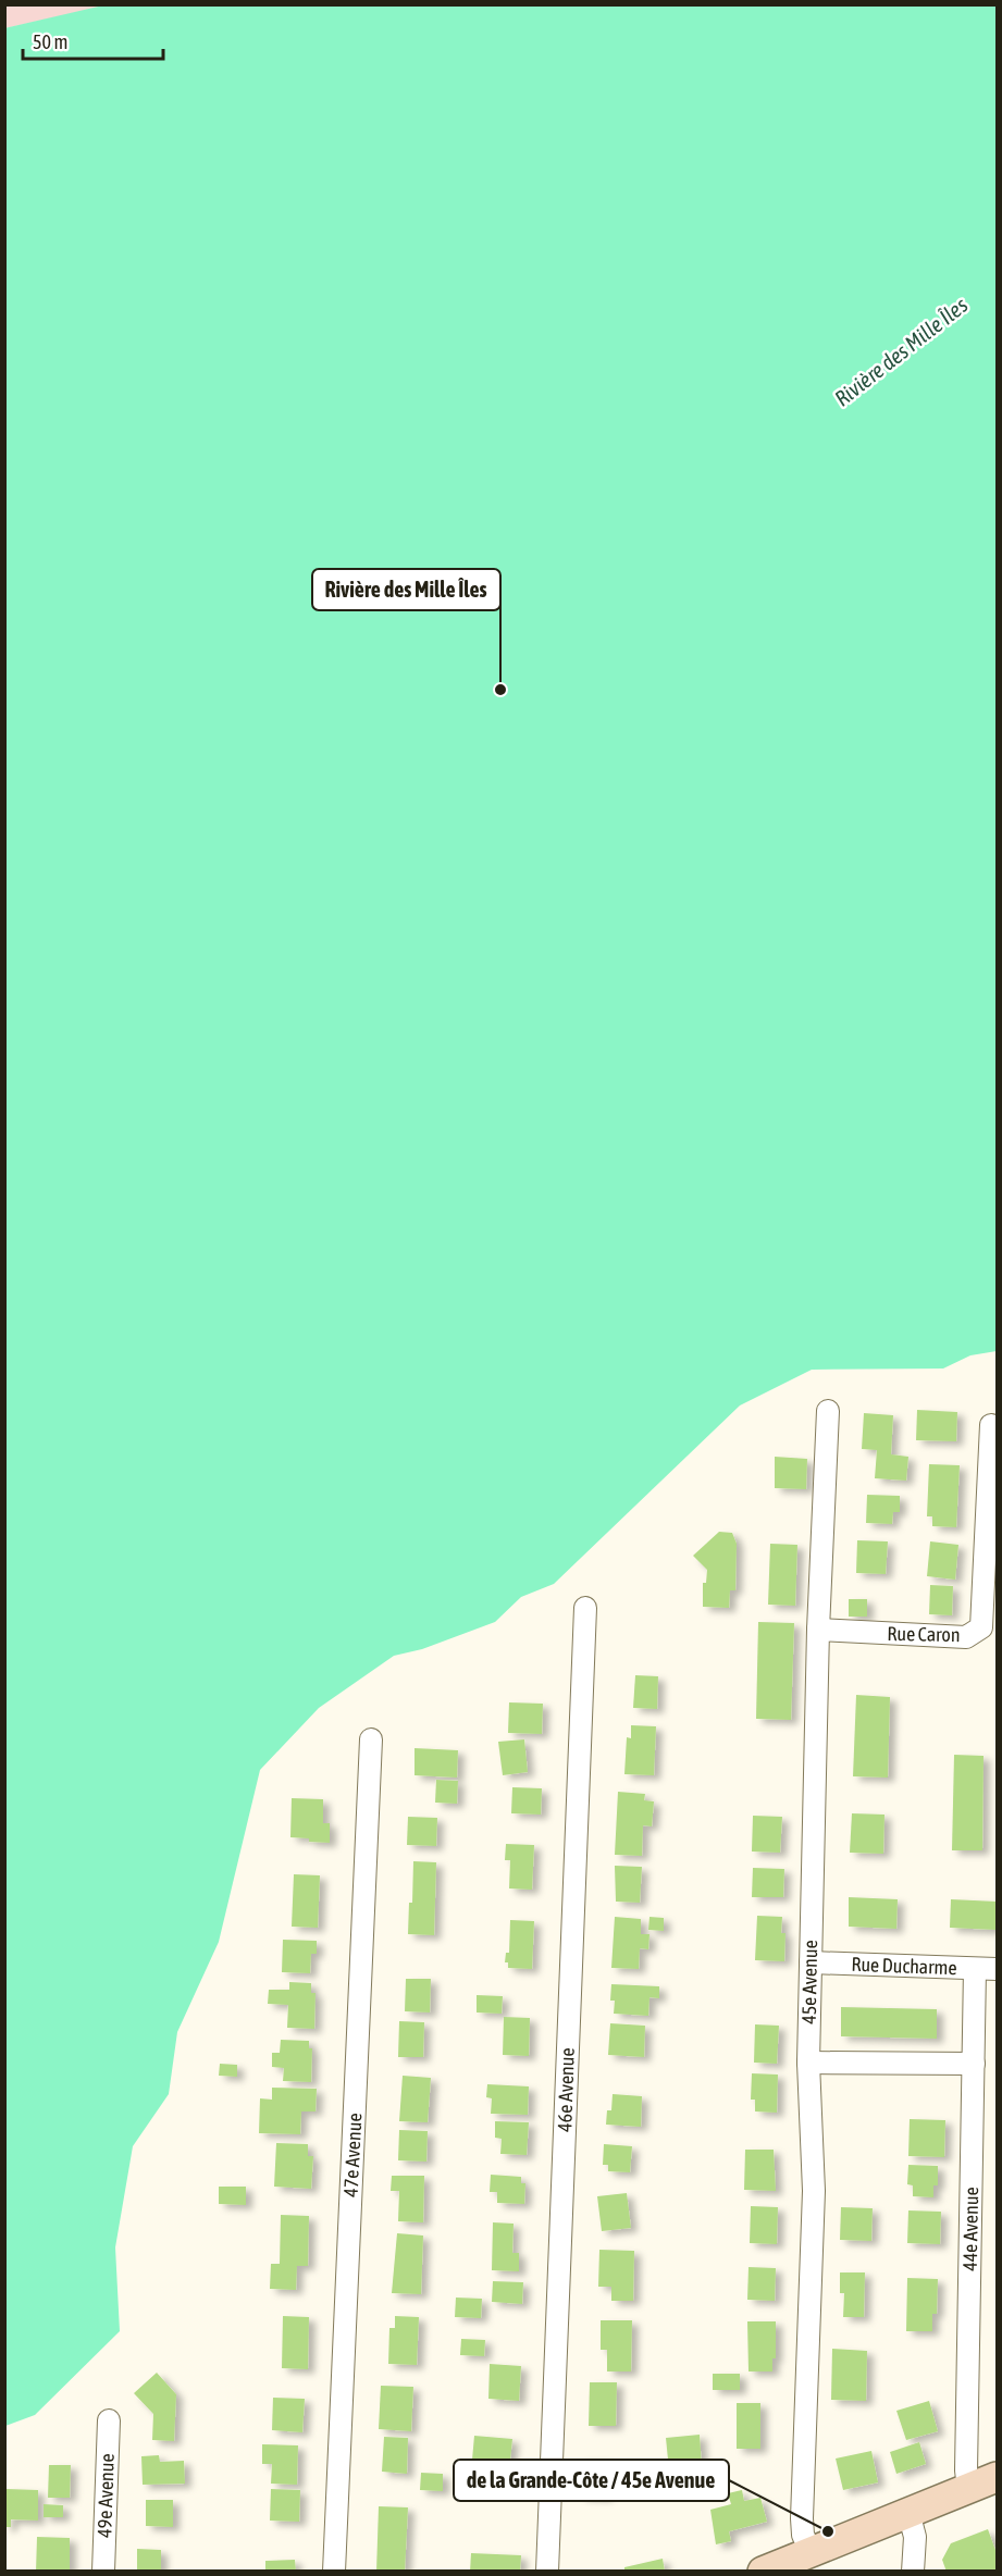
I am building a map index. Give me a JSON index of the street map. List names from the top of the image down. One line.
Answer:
{"streets":{"street":["Rue Caron","Rue Ducharme","45e Avenue","46e Avenue","47e Avenue","44e Avenue","49e Avenue"]},"crossings":[["Rue Caron","45e Avenue"],["Rue Ducharme","45e Avenue"],["Rue Ducharme","44e Avenue"]],"water":["Rivière des Mille Îles"],"places":["Rivière des Mille Îles","de la Grande-Côte / 45e Avenue"],"scale_bar":"50 m"}
